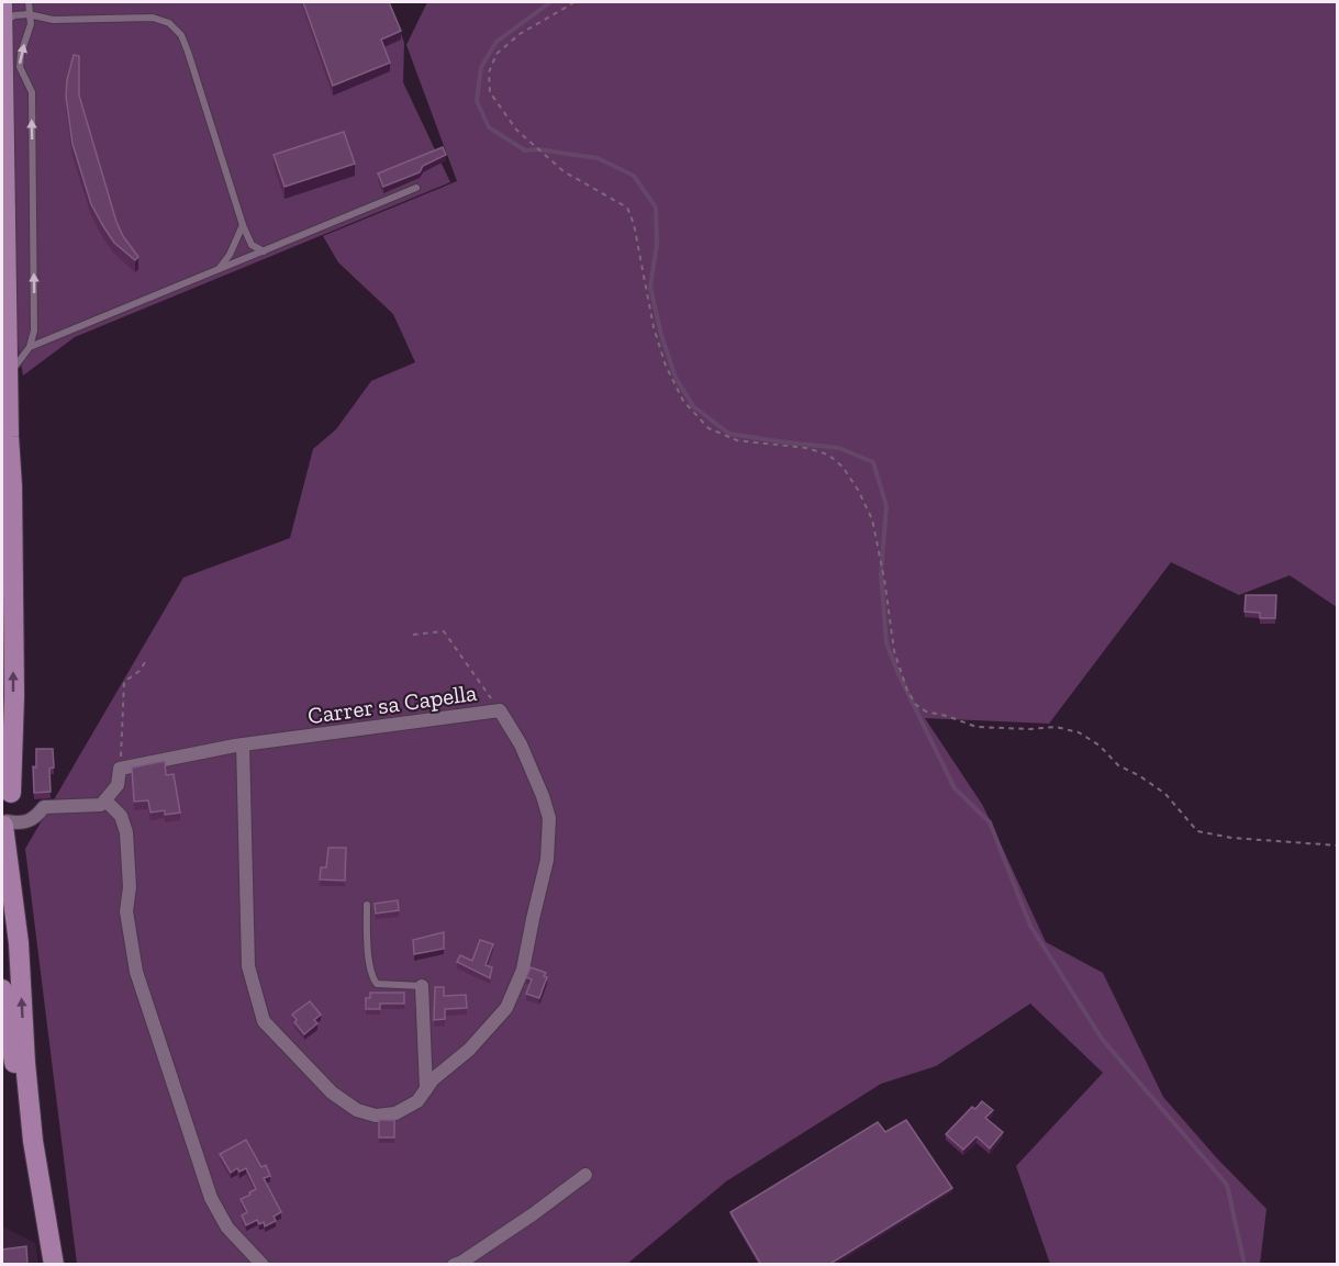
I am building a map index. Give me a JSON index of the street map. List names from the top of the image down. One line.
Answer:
{"streets":{"street":["Carrer sa Capella"]}}
